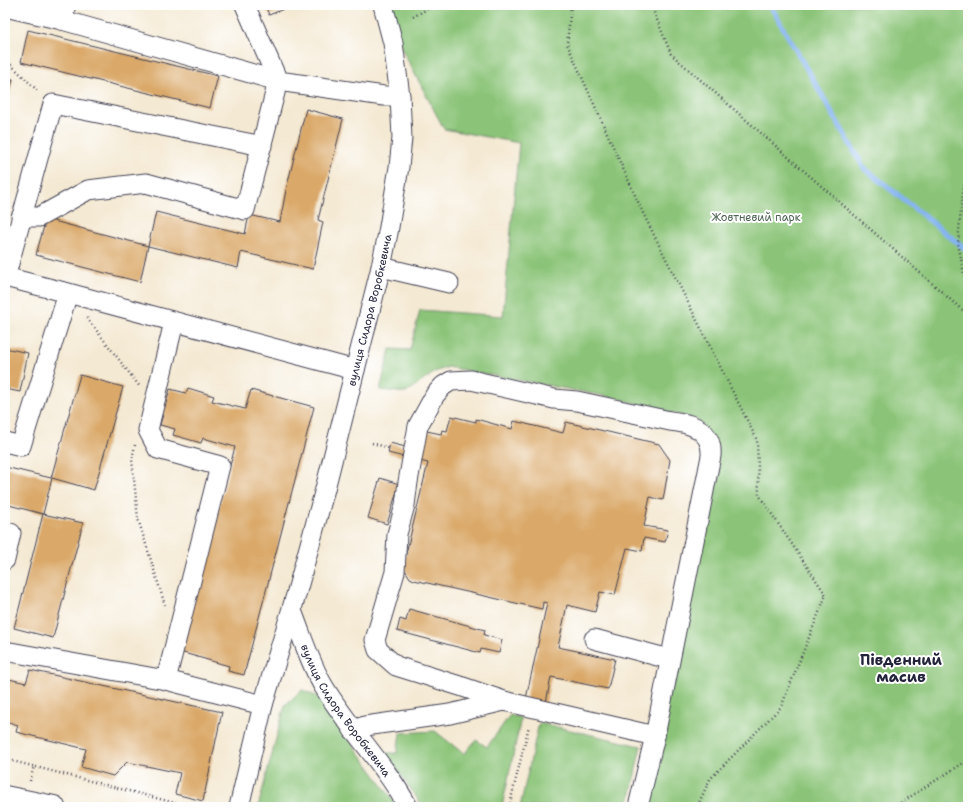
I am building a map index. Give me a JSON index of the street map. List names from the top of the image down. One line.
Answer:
{"streets":{"street":["вулиця Сидора Воробкевича"]},"districts":["Південний масив"],"parks":["Жовтневий парк"]}
